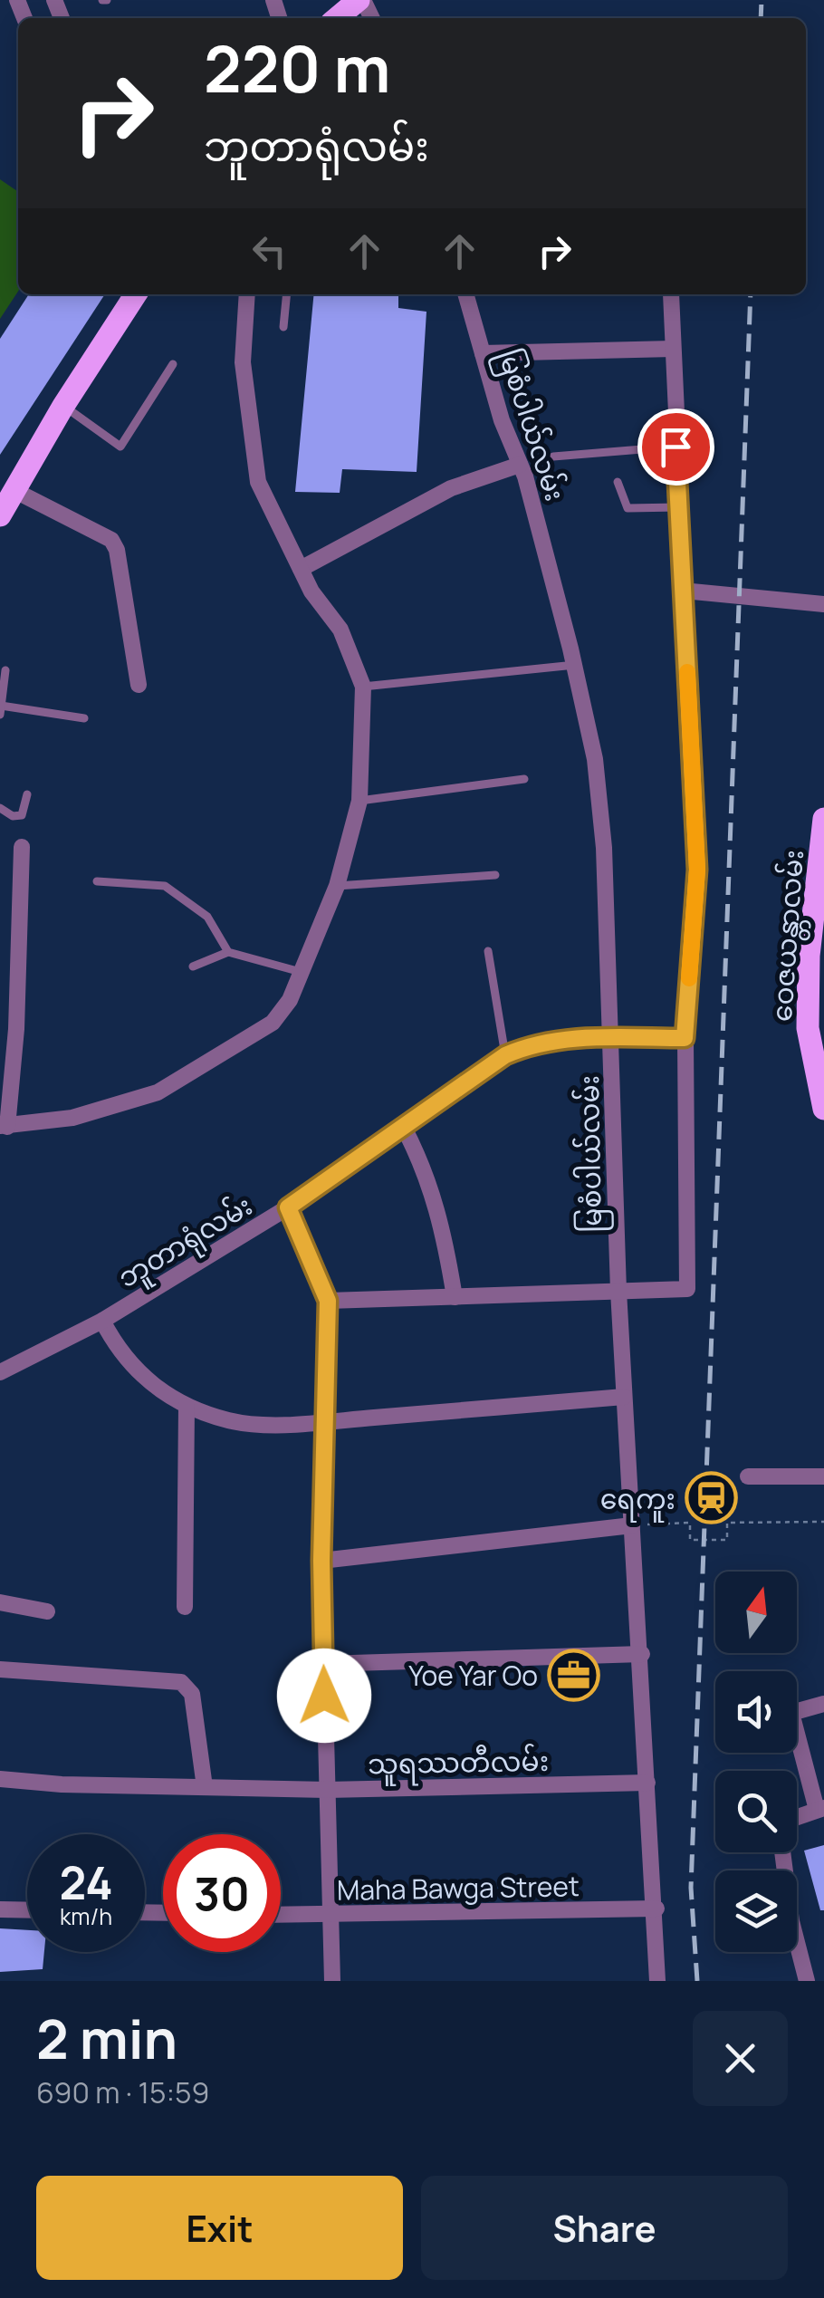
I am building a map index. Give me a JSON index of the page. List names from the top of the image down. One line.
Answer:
{"streets":{"main road":["ဝေဇယန္တာလမ်း"],"street":["မြစံပါယ်လမ်း","ဘူတာရုံလမ်း","သူရဿတီလမ်း","Maha Bawga Street"]},"crossings":[["မြစံပါယ်လမ်း","ဘူတာရုံလမ်း"],["မြစံပါယ်လမ်း","သူရဿတီလမ်း"],["မြစံပါယ်လမ်း","Maha Bawga Street"]],"places":{"station":["ရေကူး"],"office":["Yoe Yar Oo"]},"north":"top","page":{"turn":["220 m","ဘူတာရုံလမ်း"],"speed":"24 km/h","limit":"30","heading":["2 min","690 m · 15:59"],"buttons":["Exit","Share"]}}
